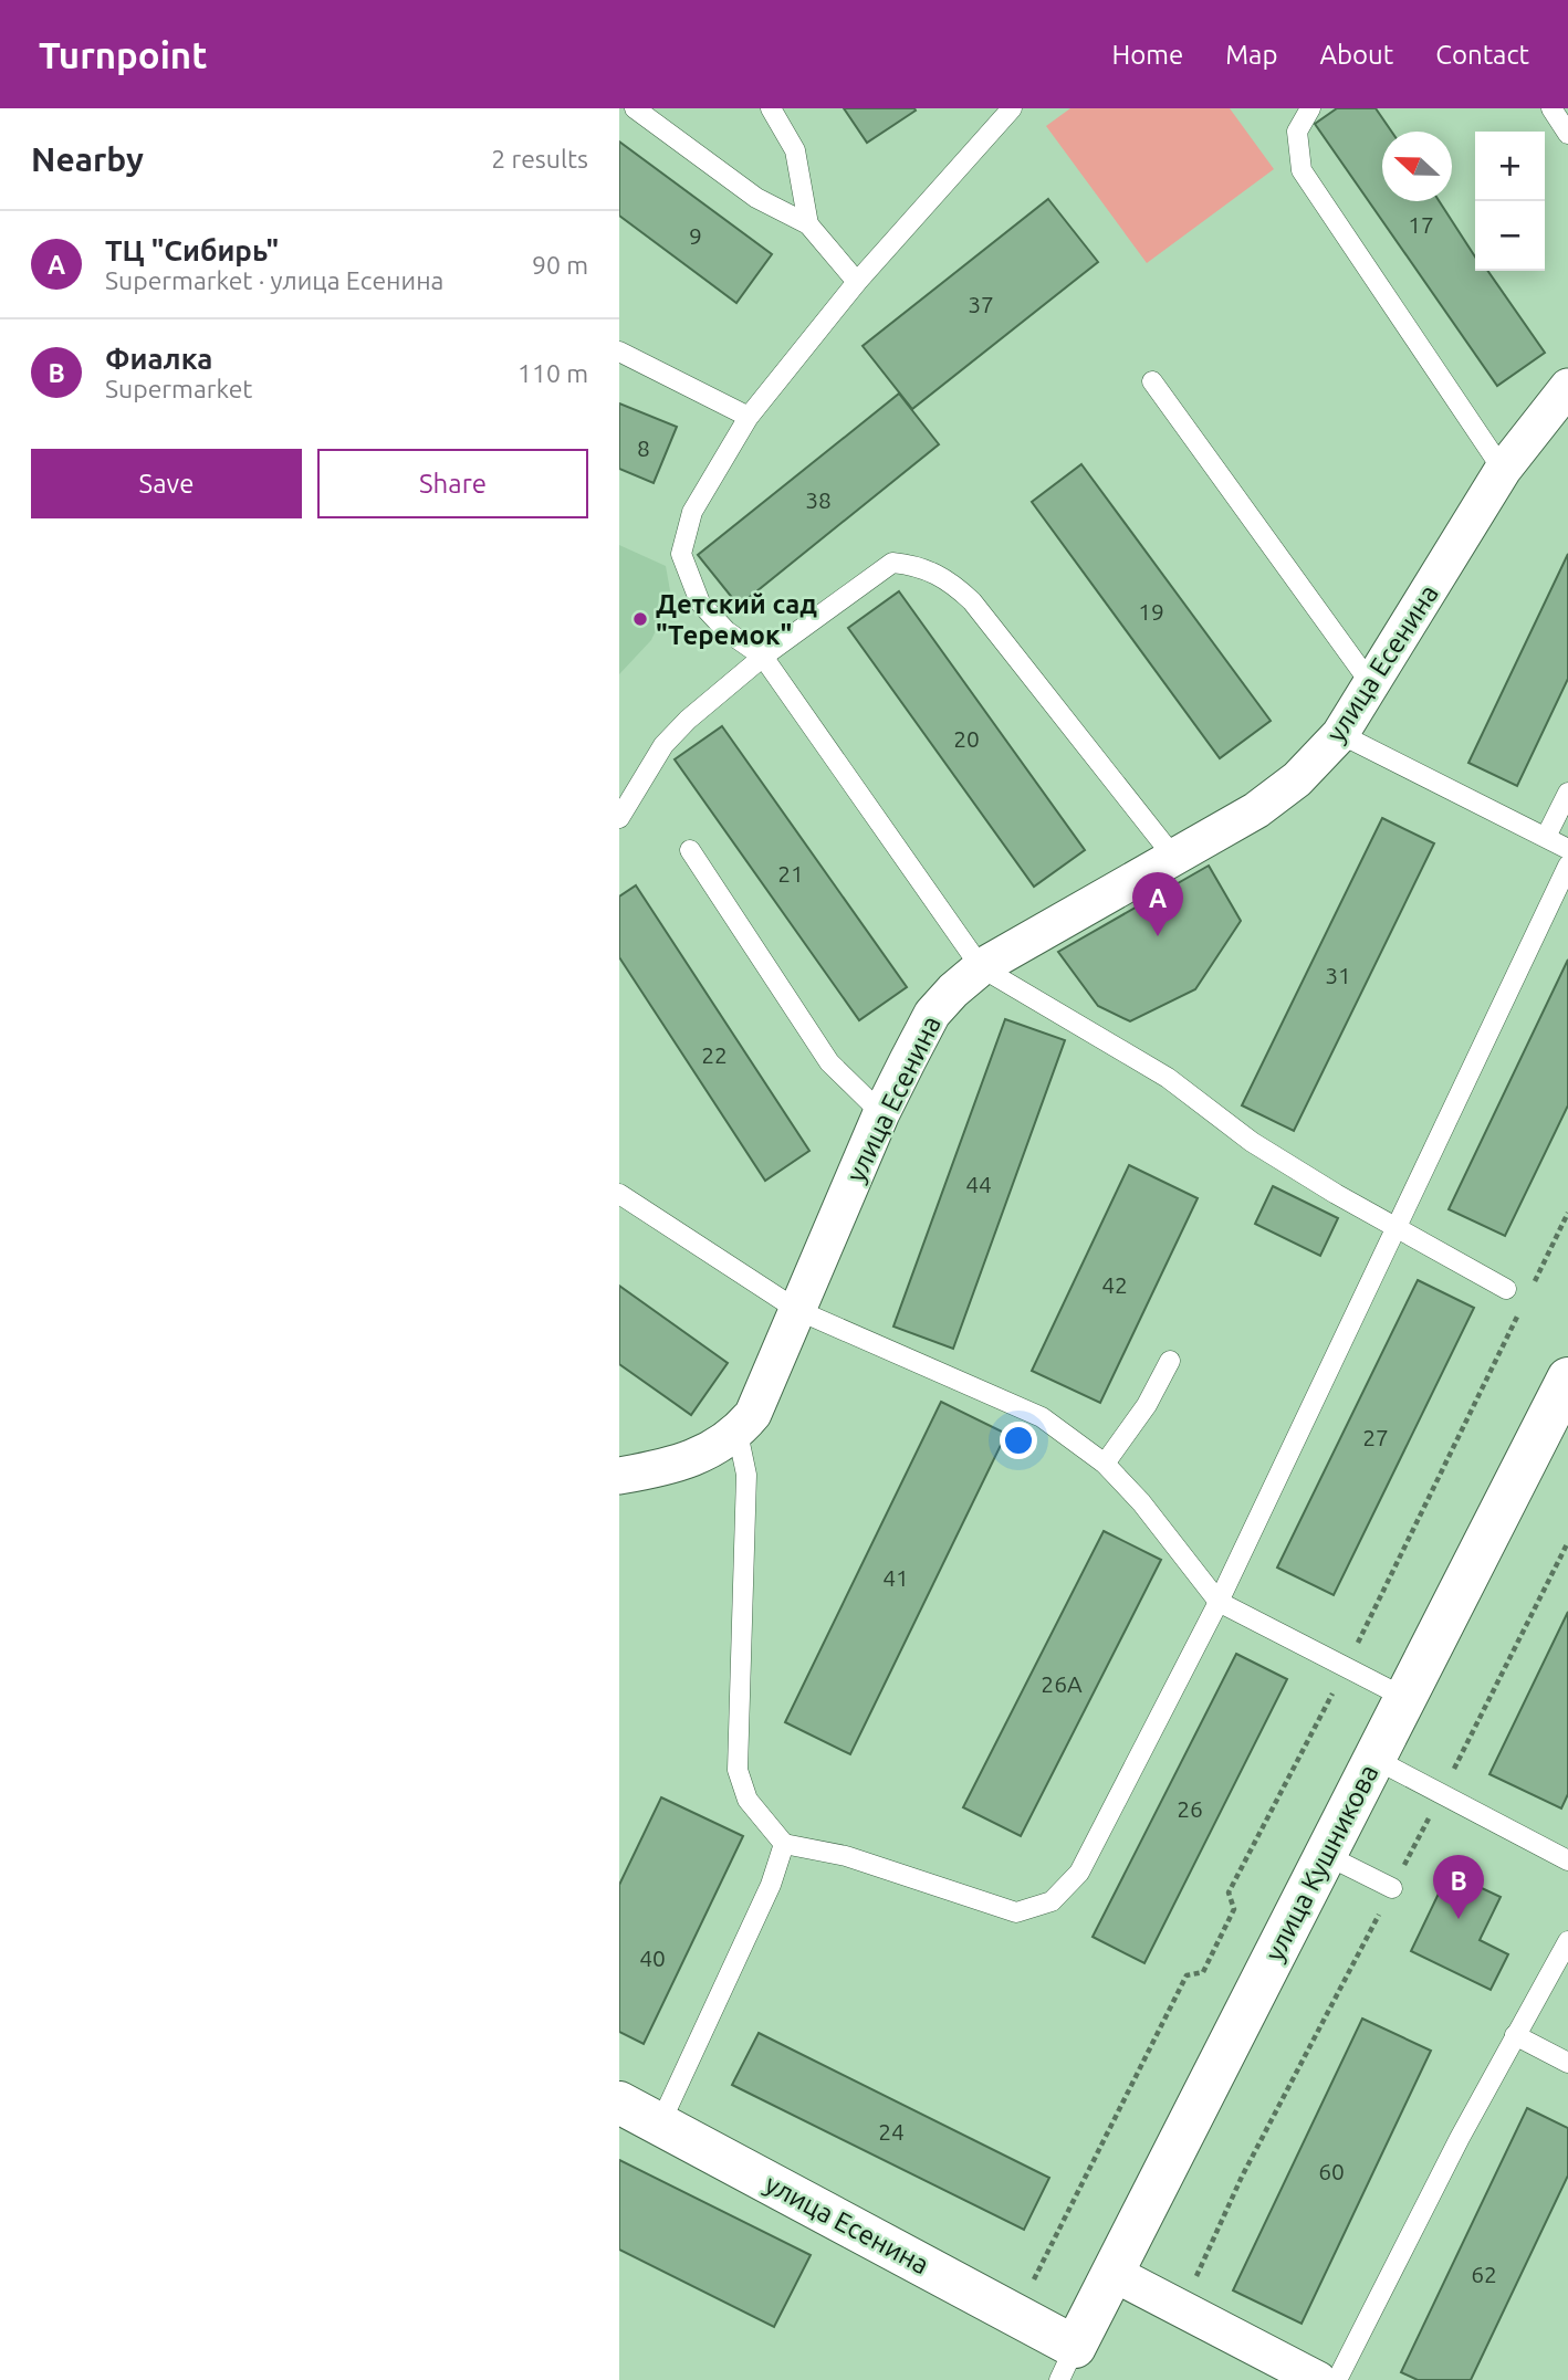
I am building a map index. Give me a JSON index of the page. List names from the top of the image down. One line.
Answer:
{"streets":{"street":["улица Есенина","улица Кушникова"]},"crossings":[["улица Есенина","улица Кушникова"]],"places":["Детский сад \"Теремок\""],"house_numbers":["17","9","37","8","38","19","20","21","31","22","44","42","27","41","26А","26","40","24","60","62"],"north":"left","page":{"header":"Turnpoint","nav":["Home","Map","About","Contact"],"heading":["Nearby","2 results"],"map_buttons":["+","−"],"list":[{"mark":"A","name":"ТЦ \"Сибирь\"","note":"Supermarket · улица Есенина","value":"90 m"},{"mark":"B","name":"Фиалка","note":"Supermarket","value":"110 m"}],"buttons":["Save","Share"],"pins":["A","B"]}}
